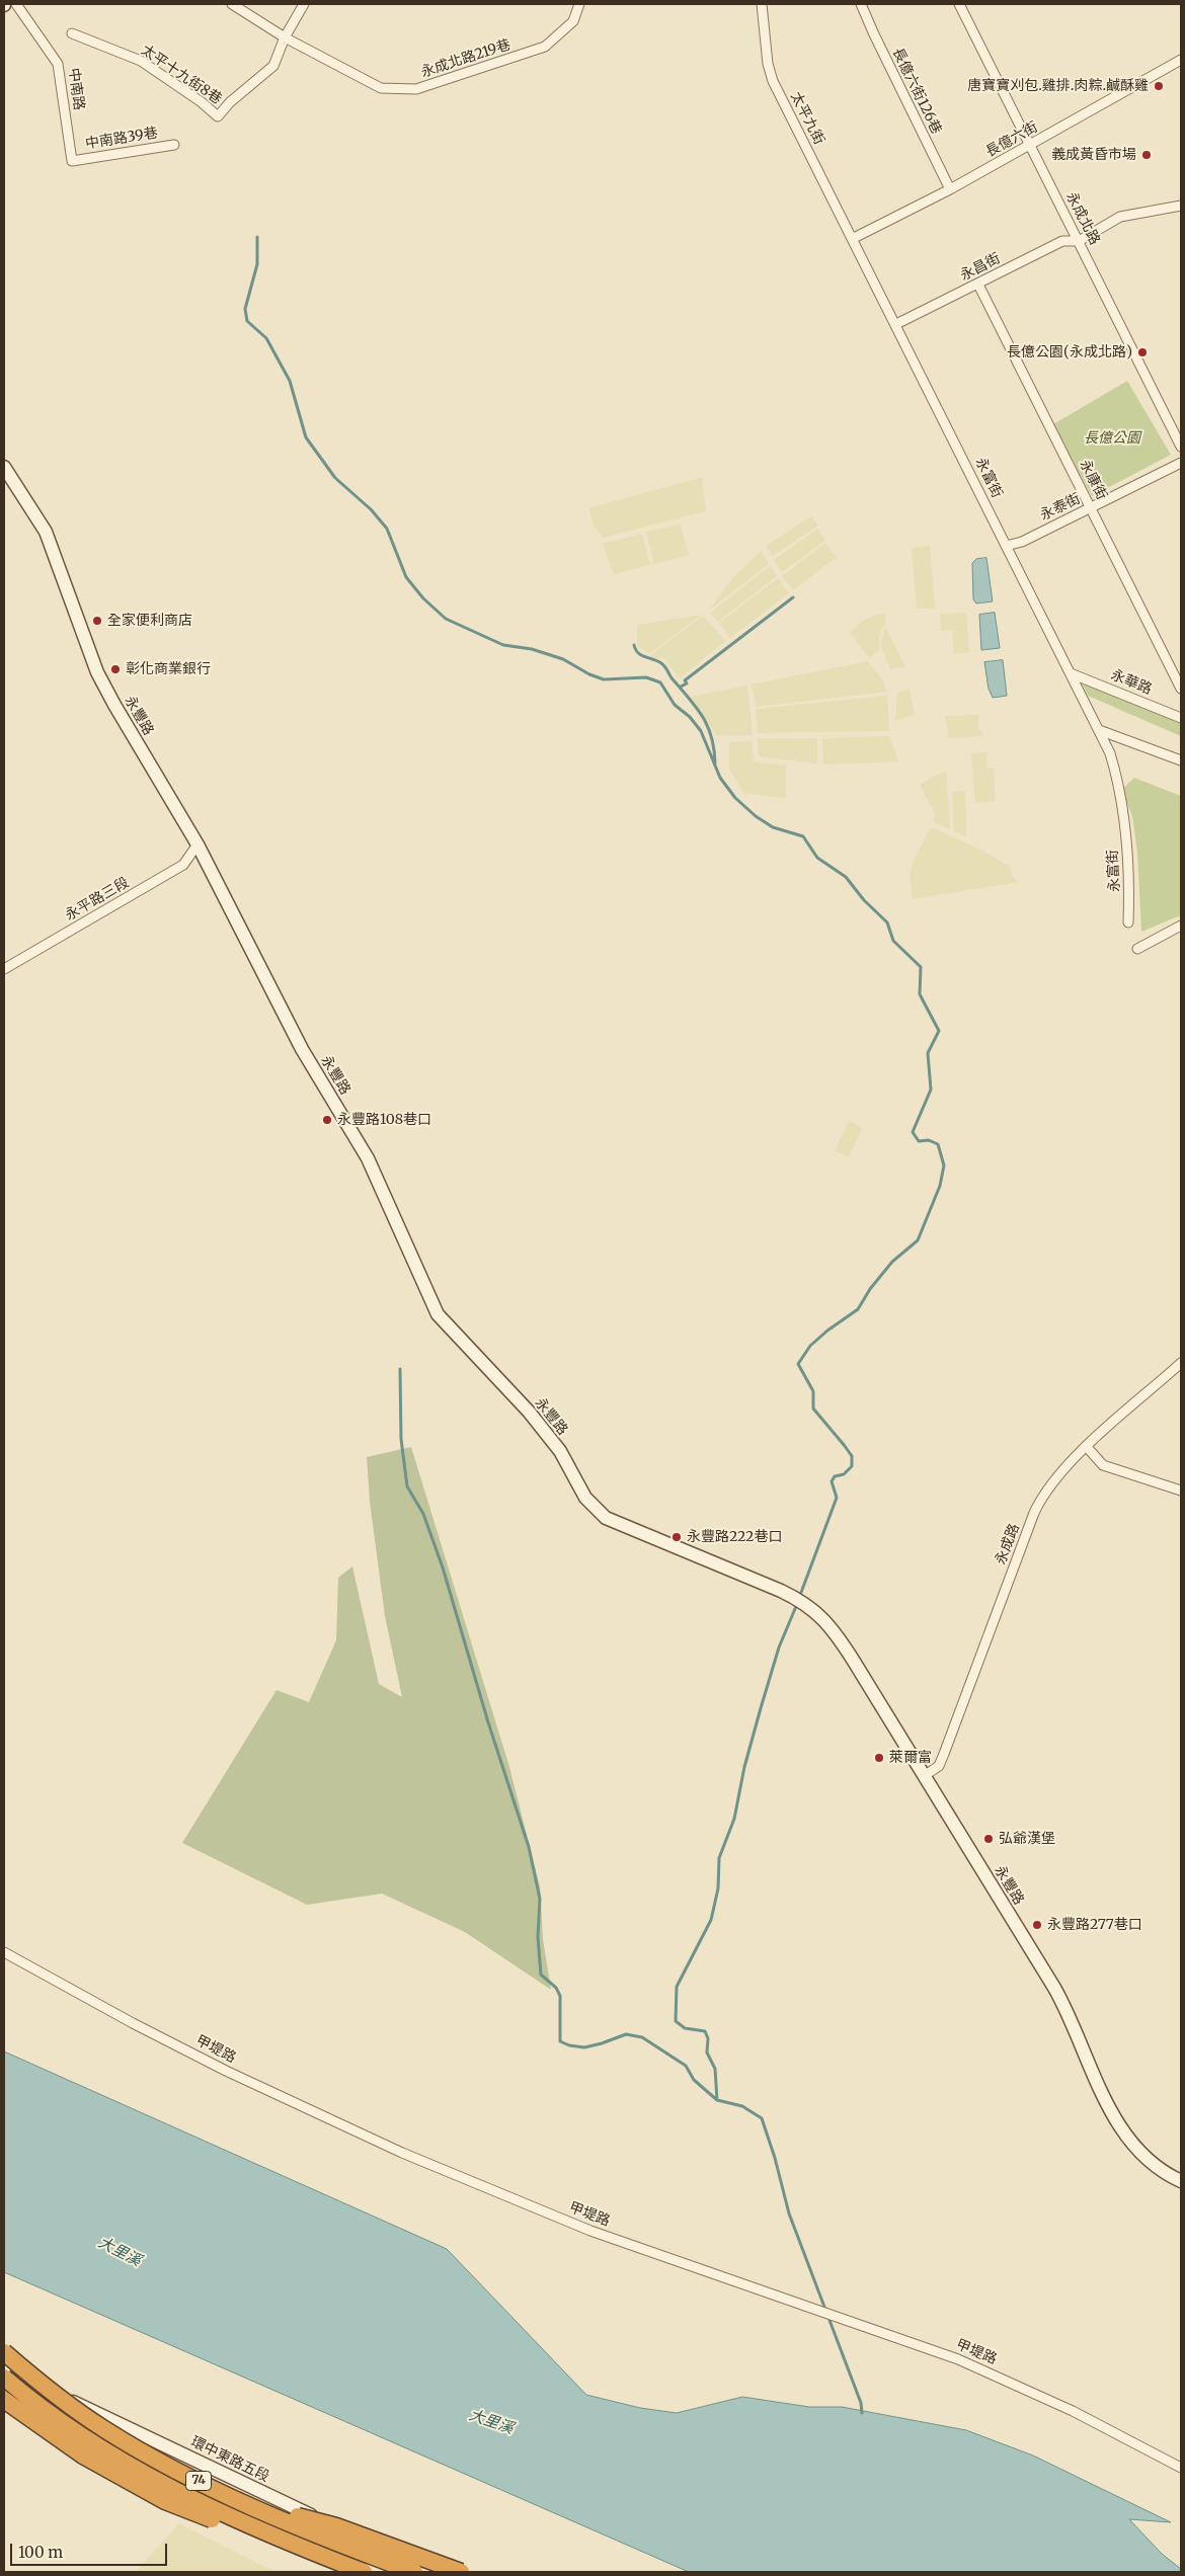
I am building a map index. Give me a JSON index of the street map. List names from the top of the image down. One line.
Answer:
{"streets":{"highway":["74"],"street":["永成北路219巷","太平十九街8巷","中南路","長億六街126巷","太平九街","中南路39巷","長億六街","永成北路","永昌街","永富街","永康街","永泰街","永華路","永豐路","永平路三段","永成路","甲堤路","環中東路五段"]},"crossings":[["永成北路219巷","太平十九街8巷"],["中南路","中南路39巷"],["長億六街126巷","長億六街"],["太平九街","長億六街"],["太平九街","永富街"],["長億六街","永成北路"],["長億六街","永富街"],["永成北路","永昌街"],["永昌街","永富街"],["永昌街","永康街"],["永富街","永泰街"],["永富街","永華路"],["永康街","永泰街"],["永豐路","永平路三段"],["永豐路","永成路"]],"water":["大里溪"],"parks":["長億公園"],"places":["唐寶寶刈包.雞排.肉粽.鹹酥雞","義成黃昏市場","長億公園(永成北路)","全家便利商店","彰化商業銀行","永豐路108巷口","永豐路222巷口","萊爾富","弘爺漢堡","永豐路277巷口"],"scale_bar":"100 m"}
